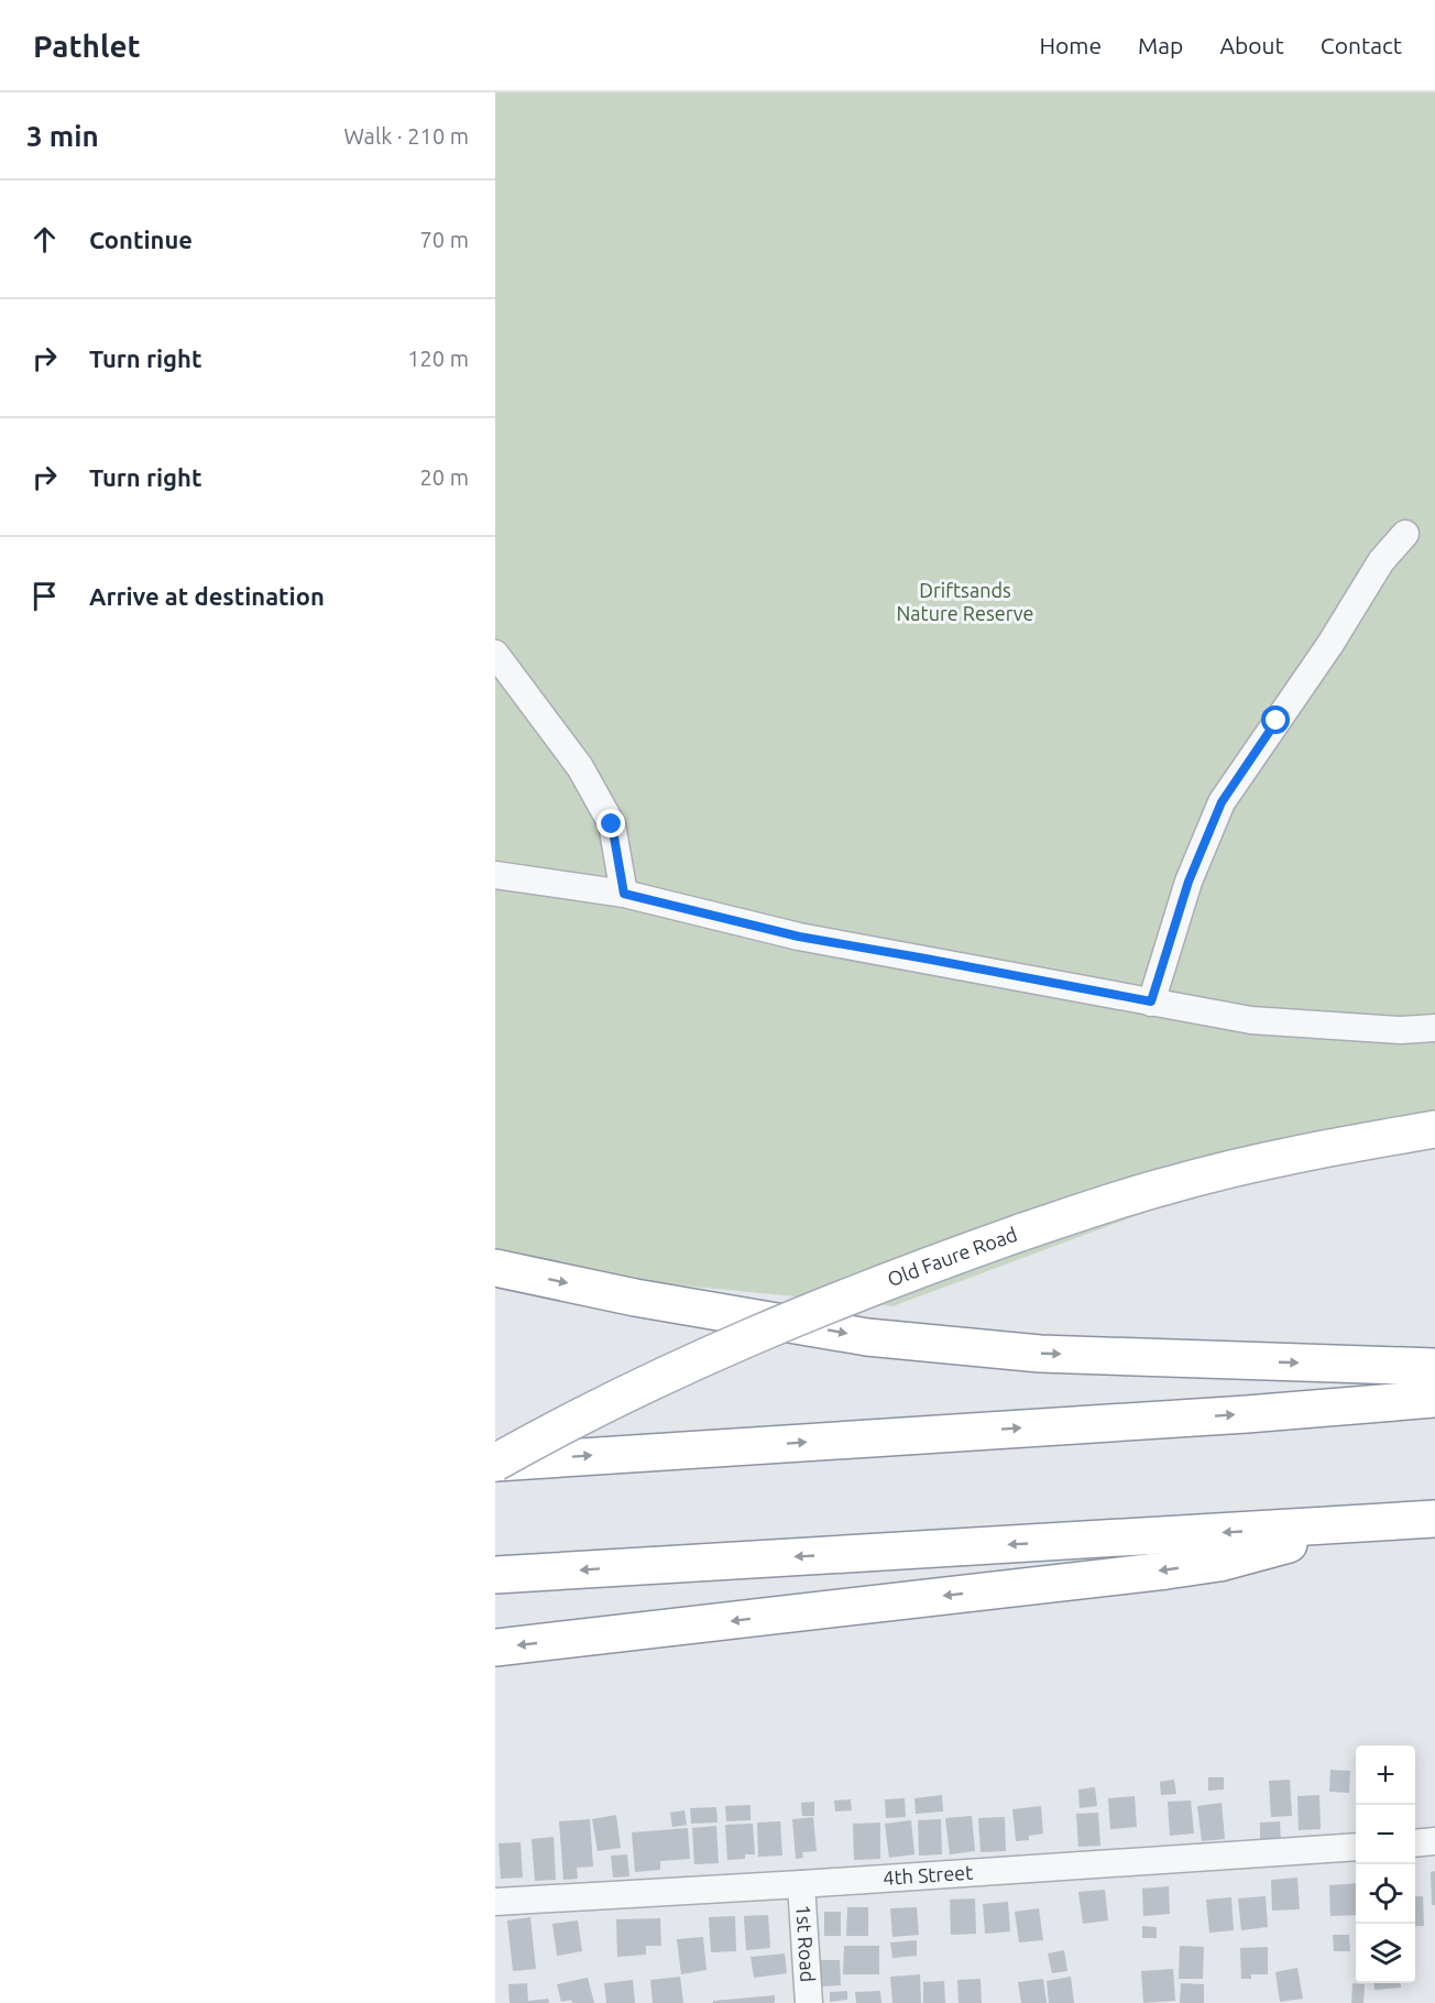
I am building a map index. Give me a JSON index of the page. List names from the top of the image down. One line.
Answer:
{"streets":{"main road":["Old Faure Road"],"street":["4th Street","1st Road"]},"crossings":[["4th Street","1st Road"]],"parks":["Driftsands Nature Reserve"],"page":{"header":"Pathlet","nav":["Home","Map","About","Contact"],"heading":["3 min","Walk · 210 m"],"list":[["Continue","70 m"],["Turn right","120 m"],["Turn right","20 m"],"Arrive at destination"],"map_buttons":["+","−"]}}
